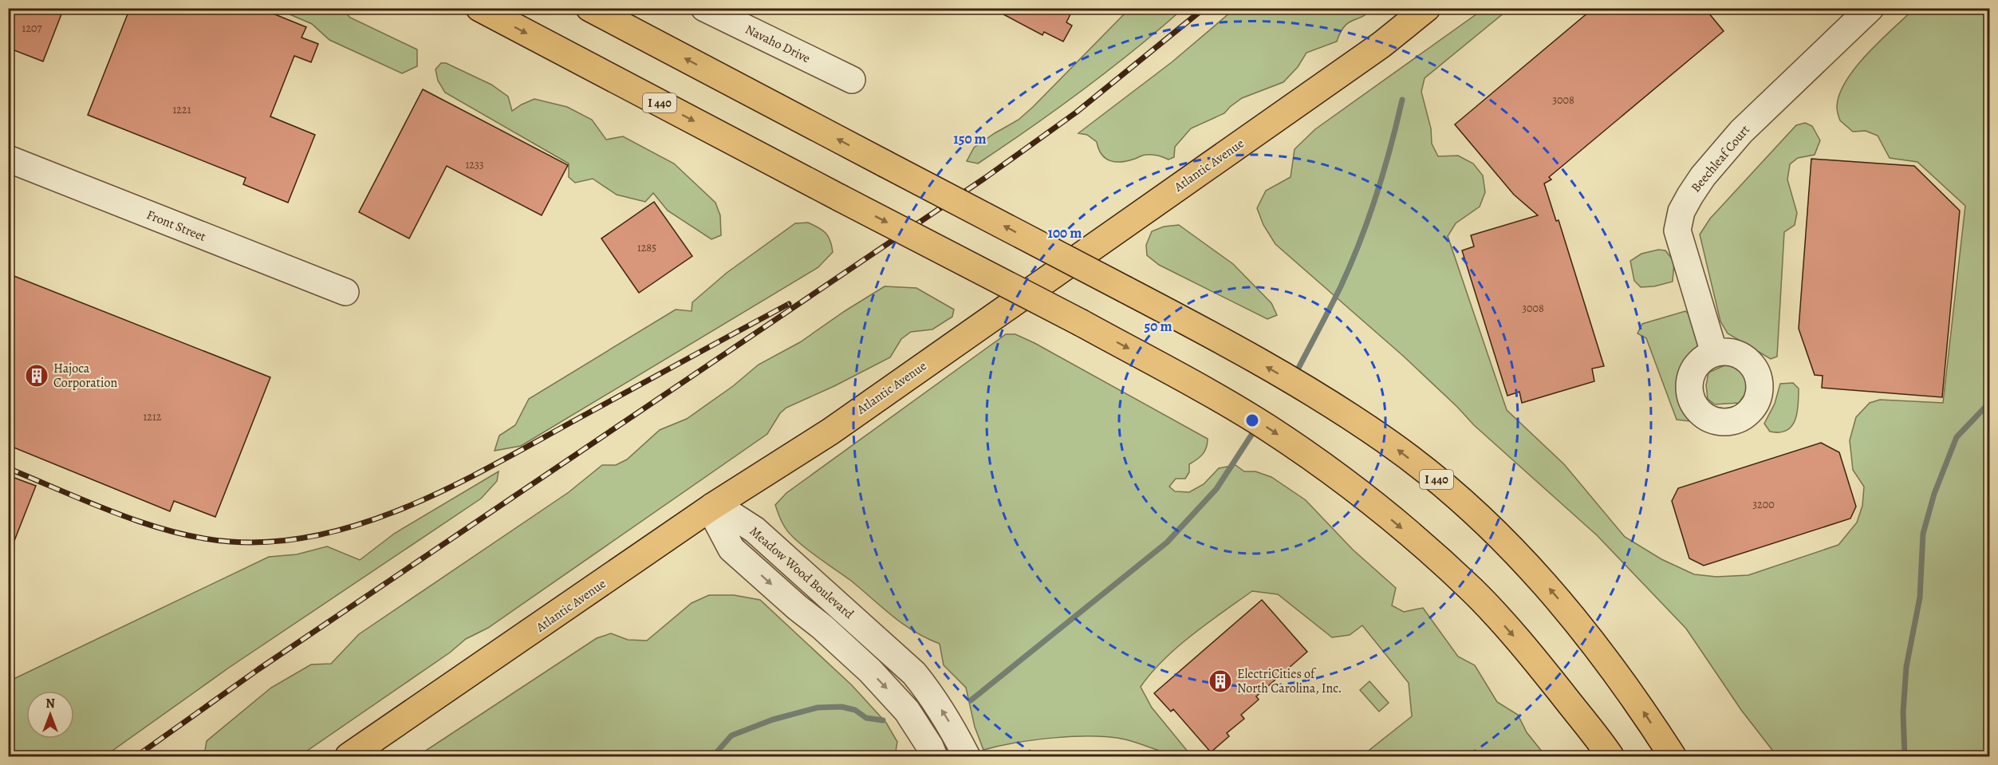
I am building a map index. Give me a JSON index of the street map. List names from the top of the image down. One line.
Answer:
{"streets":{"main road":["I 440","Atlantic Avenue"],"street":["Navaho Drive","Beechleaf Court","Front Street","Meadow Wood Boulevard"]},"crossings":[["Atlantic Avenue","Meadow Wood Boulevard"]],"places":{"building":["Hajoca Corporation","ElectriCities of North Carolina, Inc."]},"house_numbers":["1207","3008","1221","1233","1285","3008","1212","3200"],"north":"top","rings":["150 m","100 m","50 m"]}
